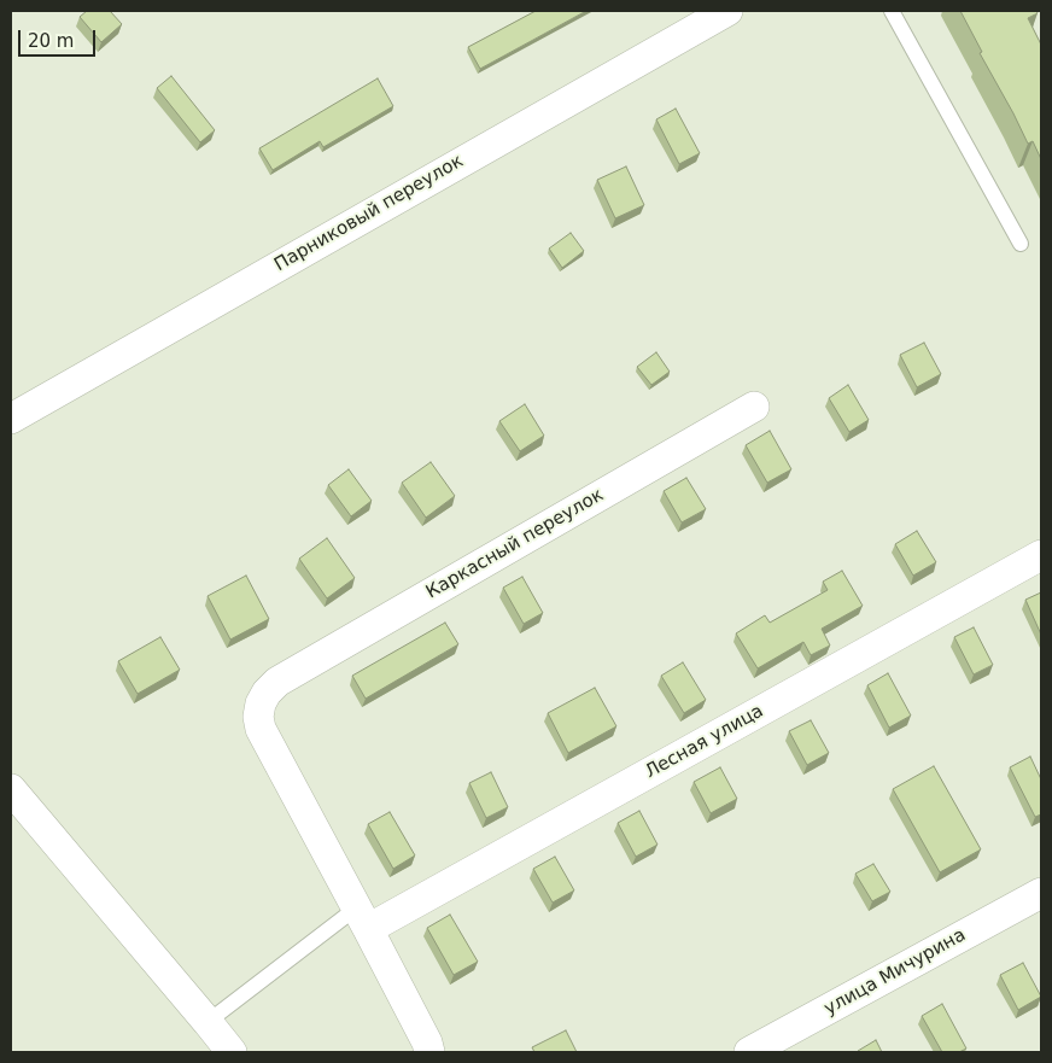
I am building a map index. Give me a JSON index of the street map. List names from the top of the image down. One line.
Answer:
{"streets":{"street":["Парниковый переулок","Каркасный переулок","Лесная улица","улица Мичурина"]},"crossings":[["Каркасный переулок","Лесная улица"]],"scale_bar":"20 m"}
